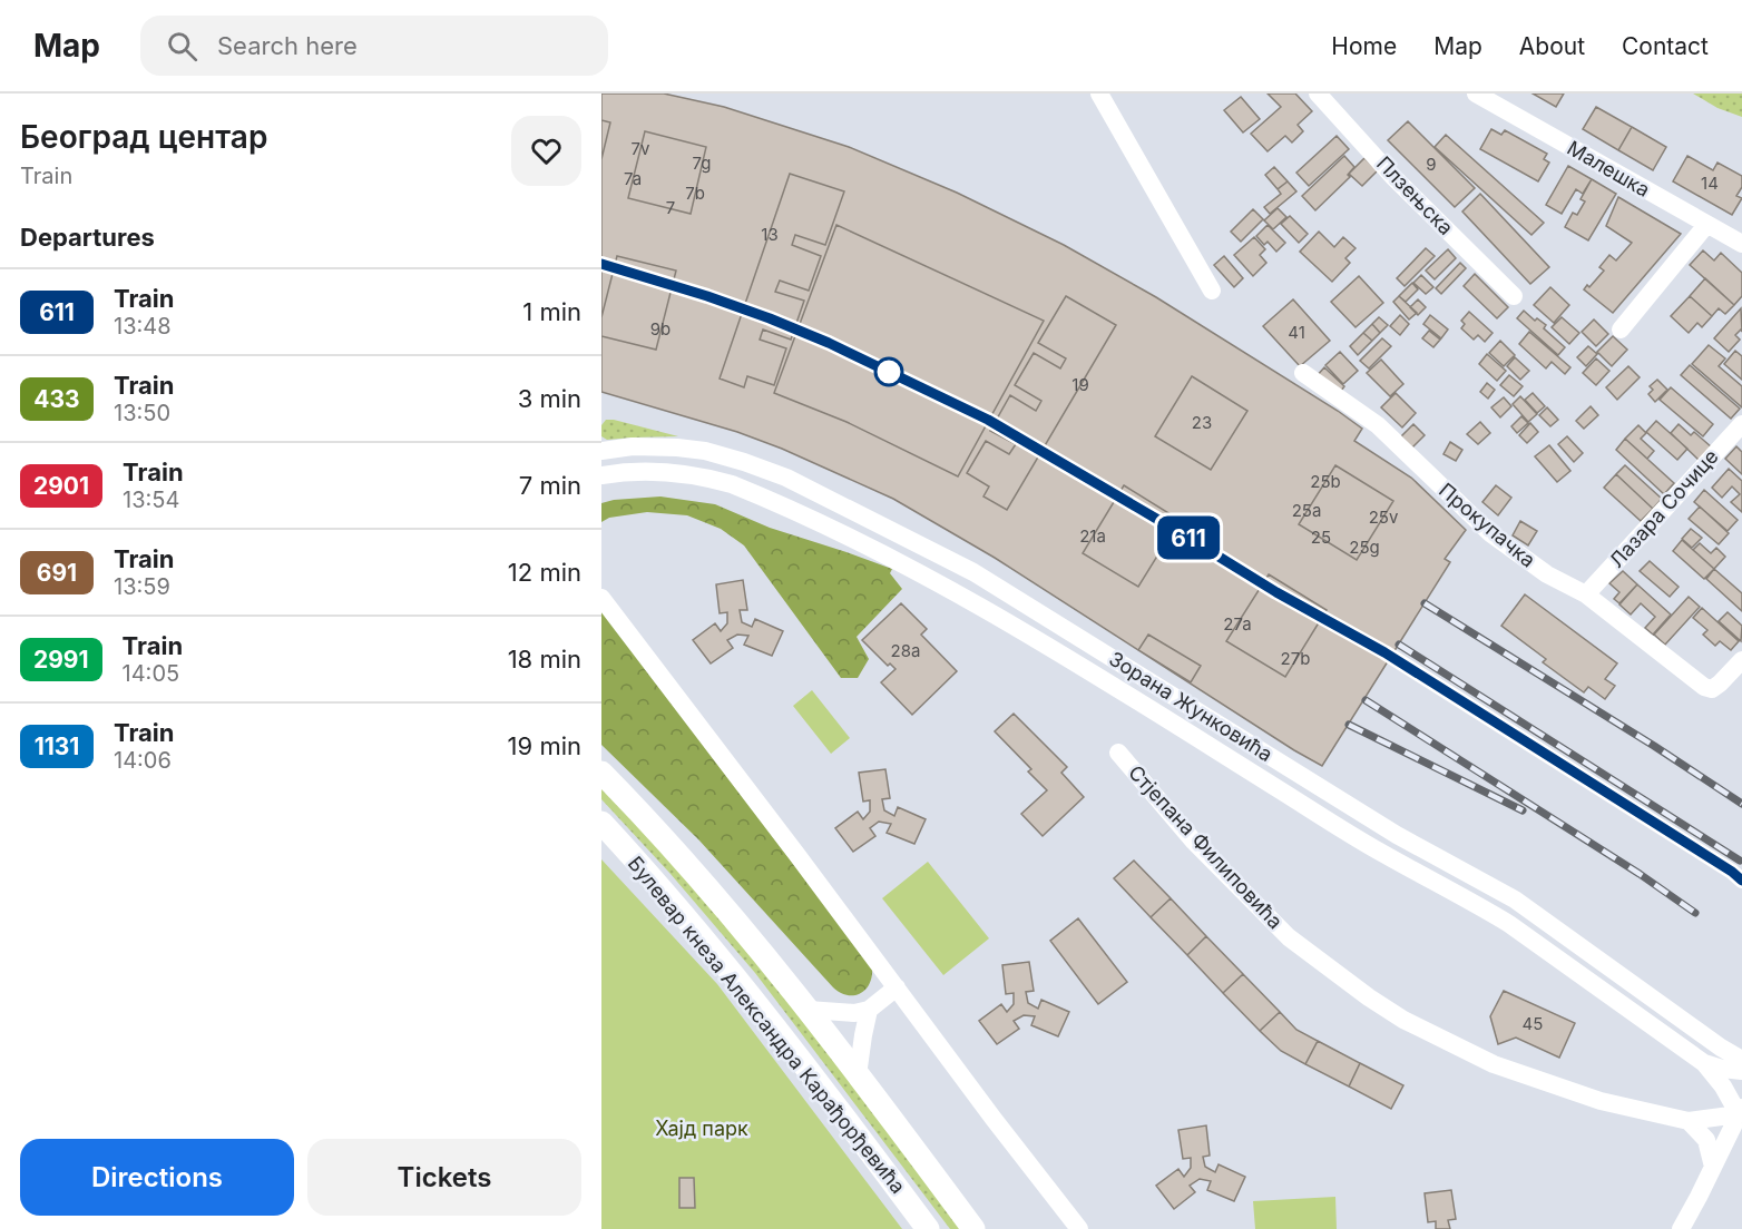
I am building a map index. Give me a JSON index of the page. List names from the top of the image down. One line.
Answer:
{"streets":{"main road":["Булевар кнеза Александра Карађорђевића"],"street":["Малешка","Плзењска","Лазара Сочице","Прокупачка","Зорана Жунковића","Стјепана Филиповића"]},"crossings":[["Лазара Сочице","Прокупачка"],["Зорана Жунковића","Стјепана Филиповића"]],"parks":["Хајд парк"],"house_numbers":["7v","7g","9","7a","14","7b","7","13","9b","41","19","23","25b","25a","25v","21a","25","25g","27a","28a","27b","45"],"page":{"header":"Map","search":"Search here","nav":["Home","Map","About","Contact"],"heading":[["Београд центар","Train"],"Departures"],"on_map":"611","list":[{"mark":"611","name":"Train","note":"13:48","value":"1 min"},{"mark":"433","name":"Train","note":"13:50","value":"3 min"},{"mark":"2901","name":"Train","note":"13:54","value":"7 min"},{"mark":"691","name":"Train","note":"13:59","value":"12 min"},{"mark":"2991","name":"Train","note":"14:05","value":"18 min"},{"mark":"1131","name":"Train","note":"14:06","value":"19 min"}],"buttons":["Directions","Tickets"]}}
